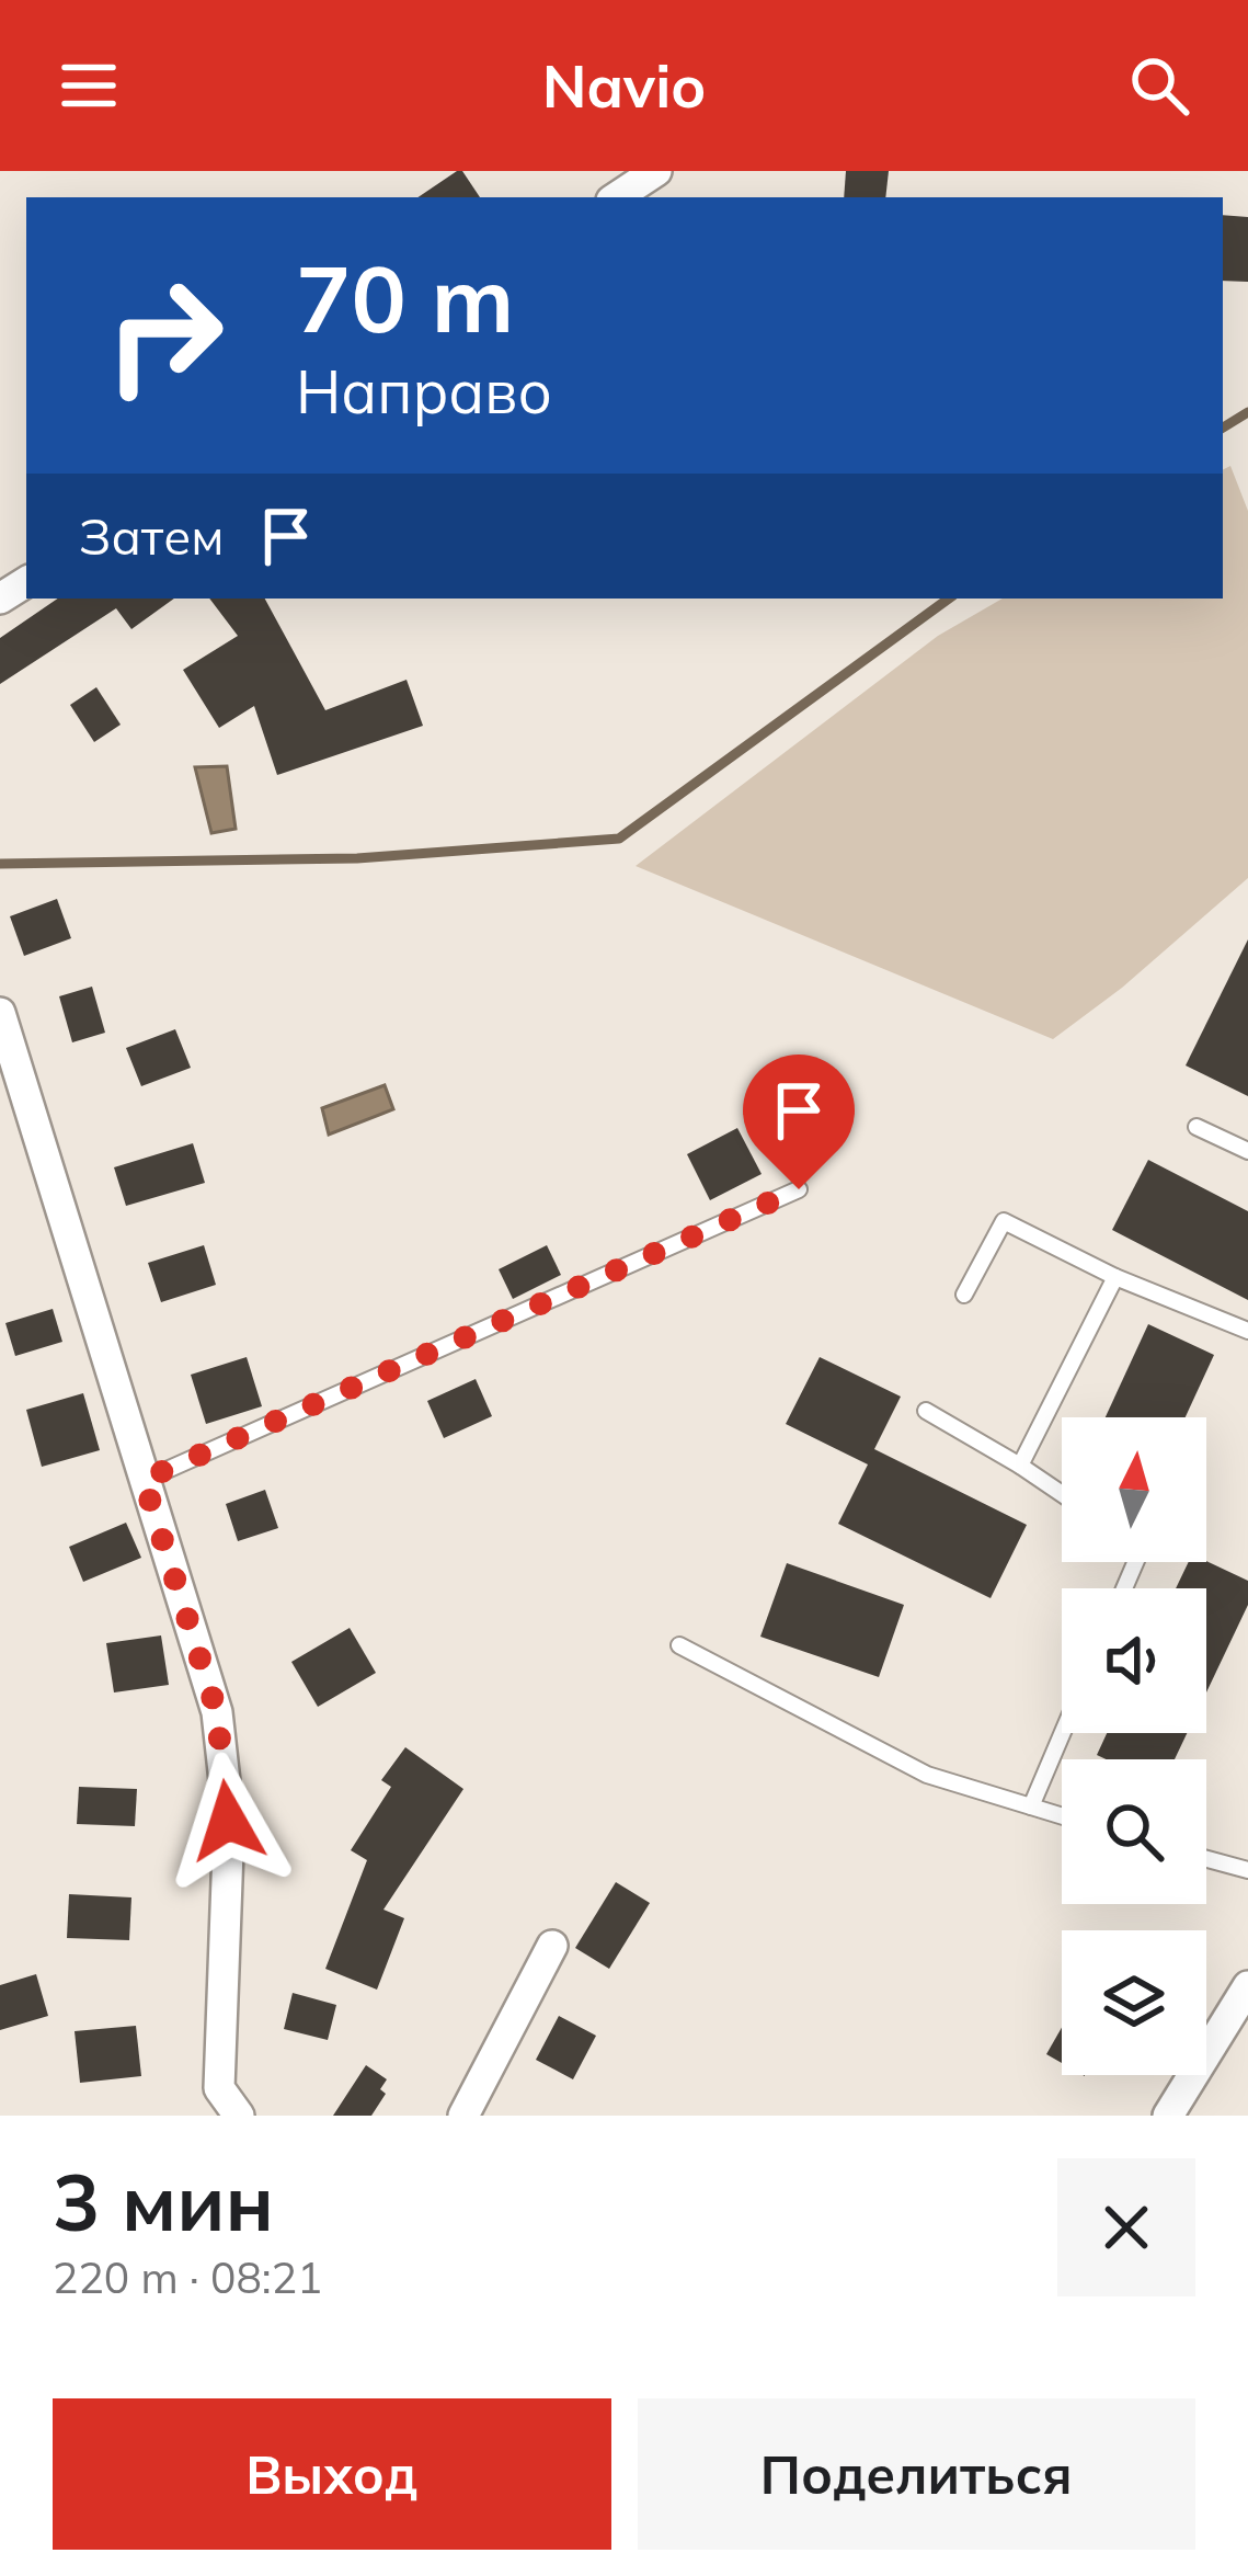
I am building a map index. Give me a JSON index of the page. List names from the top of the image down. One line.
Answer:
{"north":"top","page":{"header":"Navio","turn":["70 m","Направо"],"then":"Затем","heading":["3 мин","220 m · 08:21"],"buttons":["Выход","Поделиться"]}}
